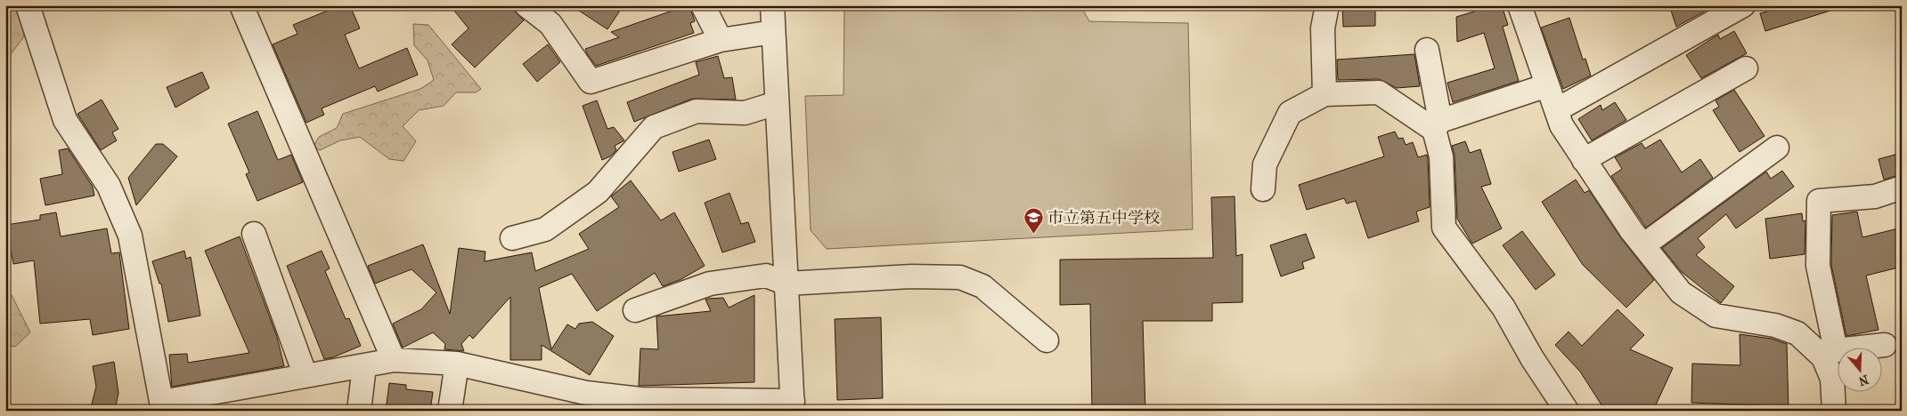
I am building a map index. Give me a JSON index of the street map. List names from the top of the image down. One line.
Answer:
{"places":{"school or university":["市立第五中学校"]},"north":"bottom"}
